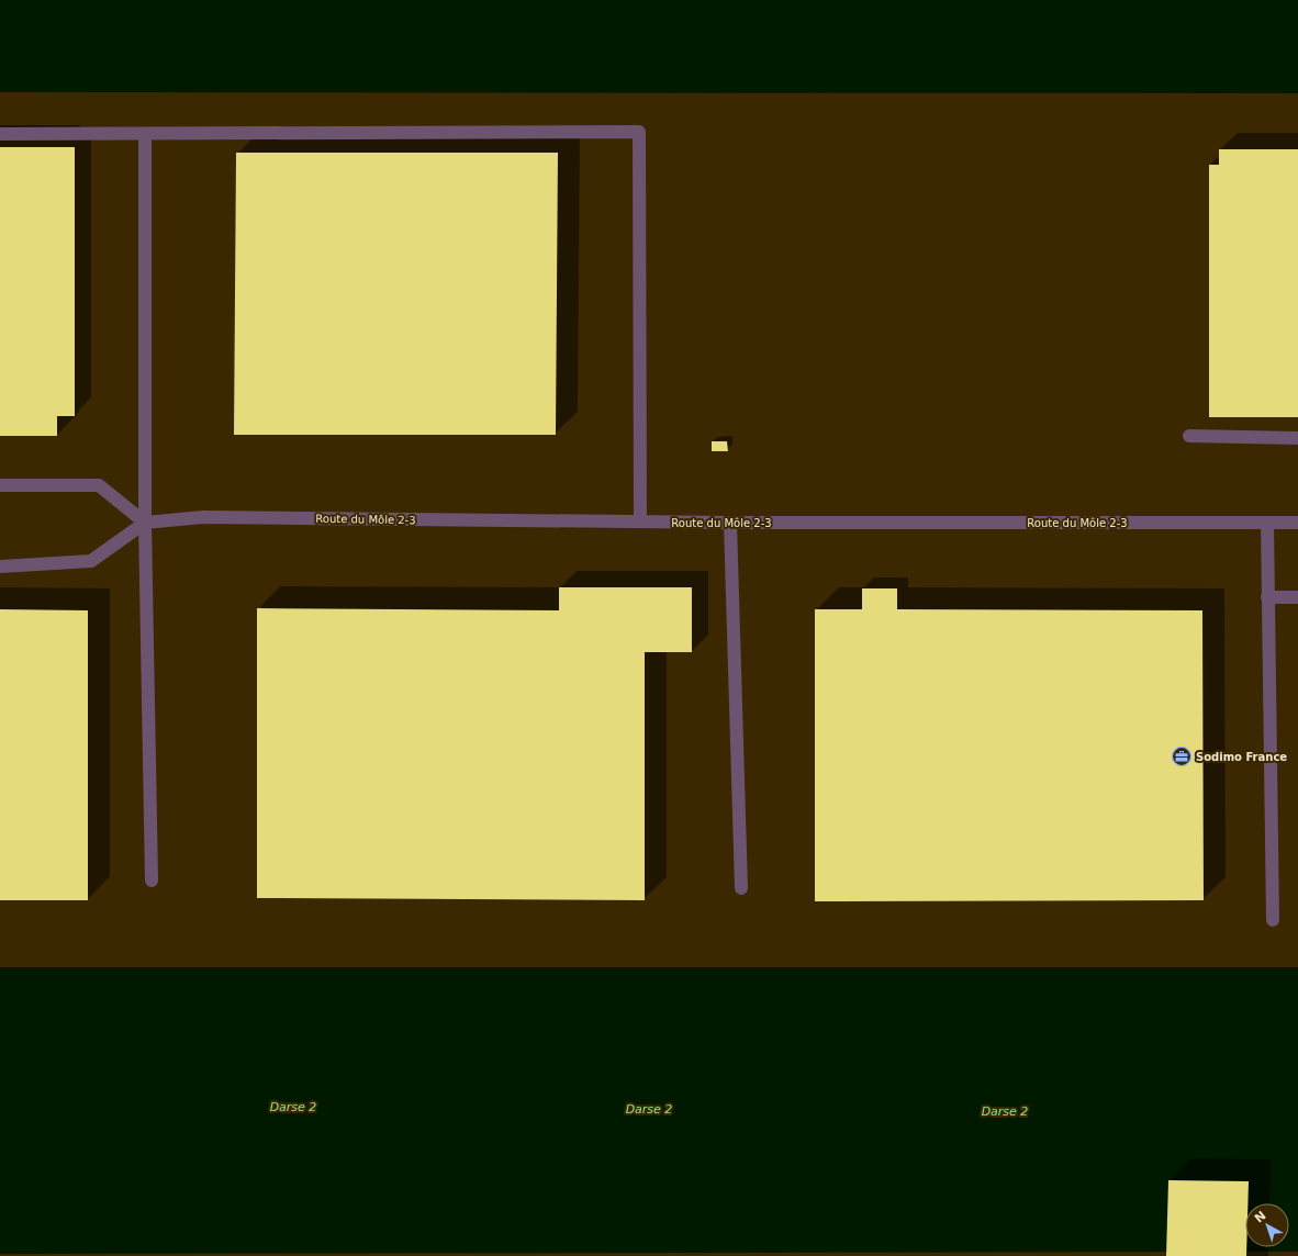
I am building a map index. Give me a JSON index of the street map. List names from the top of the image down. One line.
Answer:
{"streets":{"street":["Route du Môle 2-3"]},"water":["Darse 2"],"places":{"office":["Sodimo France"]},"north":"top left"}
